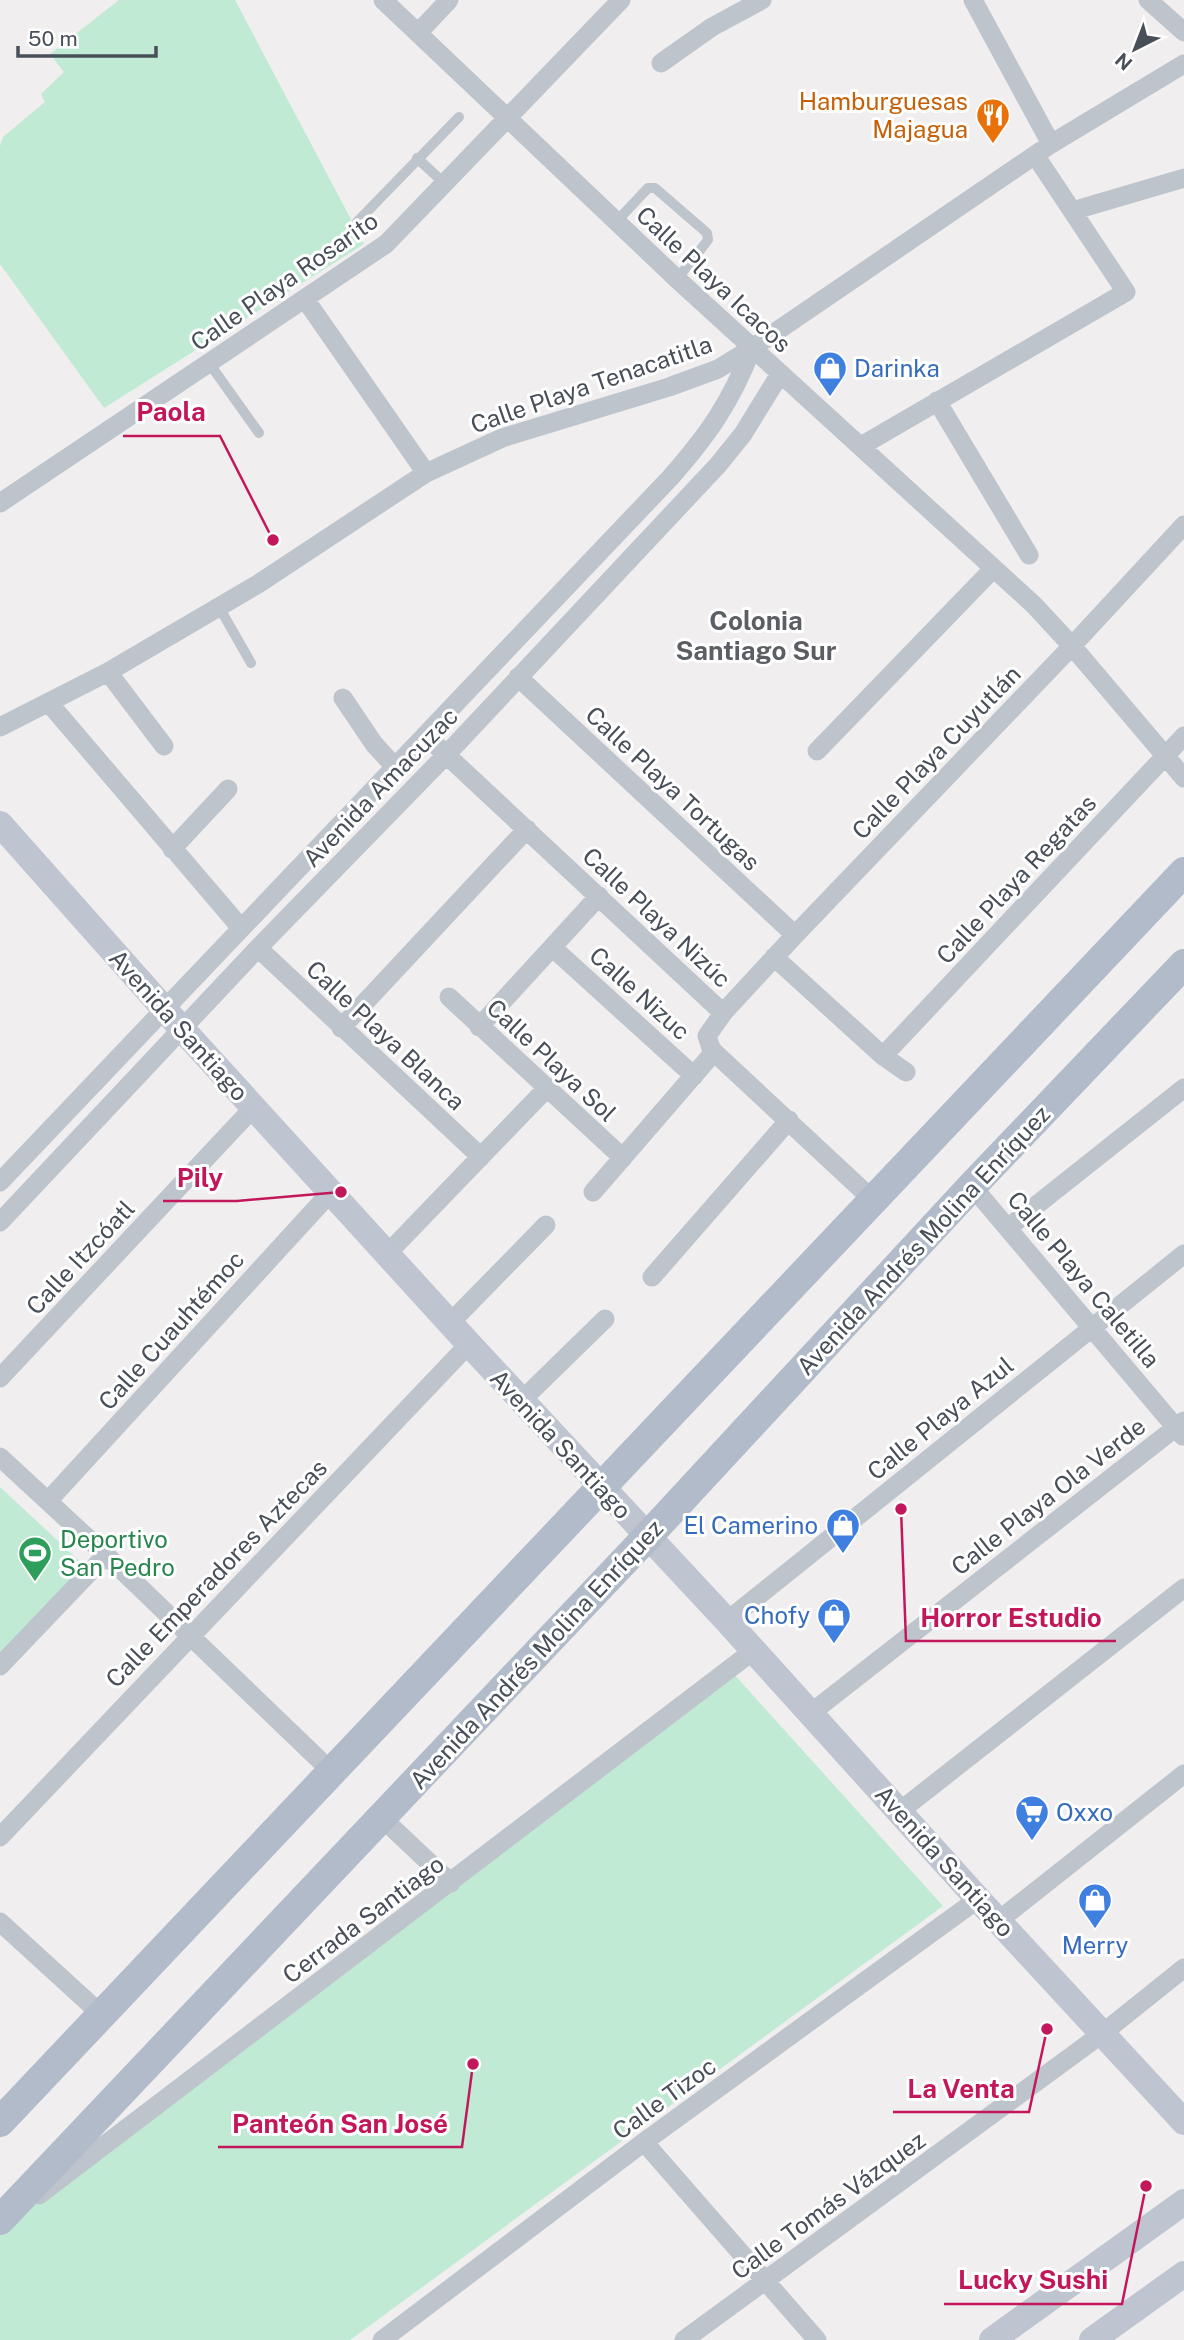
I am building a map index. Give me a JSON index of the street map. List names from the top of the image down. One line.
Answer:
{"streets":{"main road":["Avenida Andrés Molina Enríquez"],"street":["Calle Playa Icacos","Calle Playa Rosarito","Calle Playa Tenacatitla","Calle Playa Cuyutlán","Avenida Amacuzac","Calle Playa Tortugas","Calle Playa Regatas","Calle Playa Nizúc","Calle Nizuc","Avenida Santiago","Calle Playa Blanca","Calle Playa Sol","Calle Itzcóatl","Calle Playa Caletilla","Calle Cuauhtémoc","Calle Playa Azul","Calle Playa Ola Verde","Calle Emperadores Aztecas","Cerrada Santiago","Calle Tizoc","Calle Tomás Vázquez"]},"crossings":[["Calle Playa Icacos","Calle Playa Rosarito"],["Calle Playa Icacos","Calle Playa Tenacatitla"],["Calle Playa Icacos","Calle Playa Cuyutlán"],["Calle Playa Icacos","Avenida Amacuzac"],["Calle Playa Icacos","Calle Playa Regatas"],["Calle Playa Tenacatitla","Avenida Amacuzac"],["Calle Playa Cuyutlán","Calle Playa Tortugas"],["Calle Playa Cuyutlán","Calle Playa Nizúc"],["Avenida Amacuzac","Calle Playa Tortugas"],["Avenida Amacuzac","Calle Playa Nizúc"],["Avenida Amacuzac","Avenida Santiago"],["Avenida Amacuzac","Calle Playa Blanca"],["Avenida Santiago","Avenida Andrés Molina Enríquez"],["Avenida Santiago","Calle Itzcóatl"],["Avenida Santiago","Calle Cuauhtémoc"],["Avenida Santiago","Calle Playa Azul"],["Avenida Santiago","Calle Playa Ola Verde"],["Avenida Santiago","Calle Emperadores Aztecas"],["Avenida Santiago","Cerrada Santiago"],["Avenida Santiago","Calle Tizoc"],["Avenida Santiago","Calle Tomás Vázquez"],["Avenida Andrés Molina Enríquez","Calle Playa Caletilla"],["Avenida Andrés Molina Enríquez","Cerrada Santiago"],["Calle Playa Caletilla","Calle Playa Azul"],["Calle Playa Caletilla","Calle Playa Ola Verde"]],"districts":["Colonia Santiago Sur"],"places":{"restaurant":["Hamburguesas Majagua"],"shop":["Darinka","El Camerino","Chofy","Merry"],"other":["Paola","Pily","Horror Estudio","La Venta","Panteón San José","Lucky Sushi"],"sports":["Deportivo San Pedro"],"supermarket":["Oxxo"]},"scale_bar":"50 m","north":"bottom left"}
